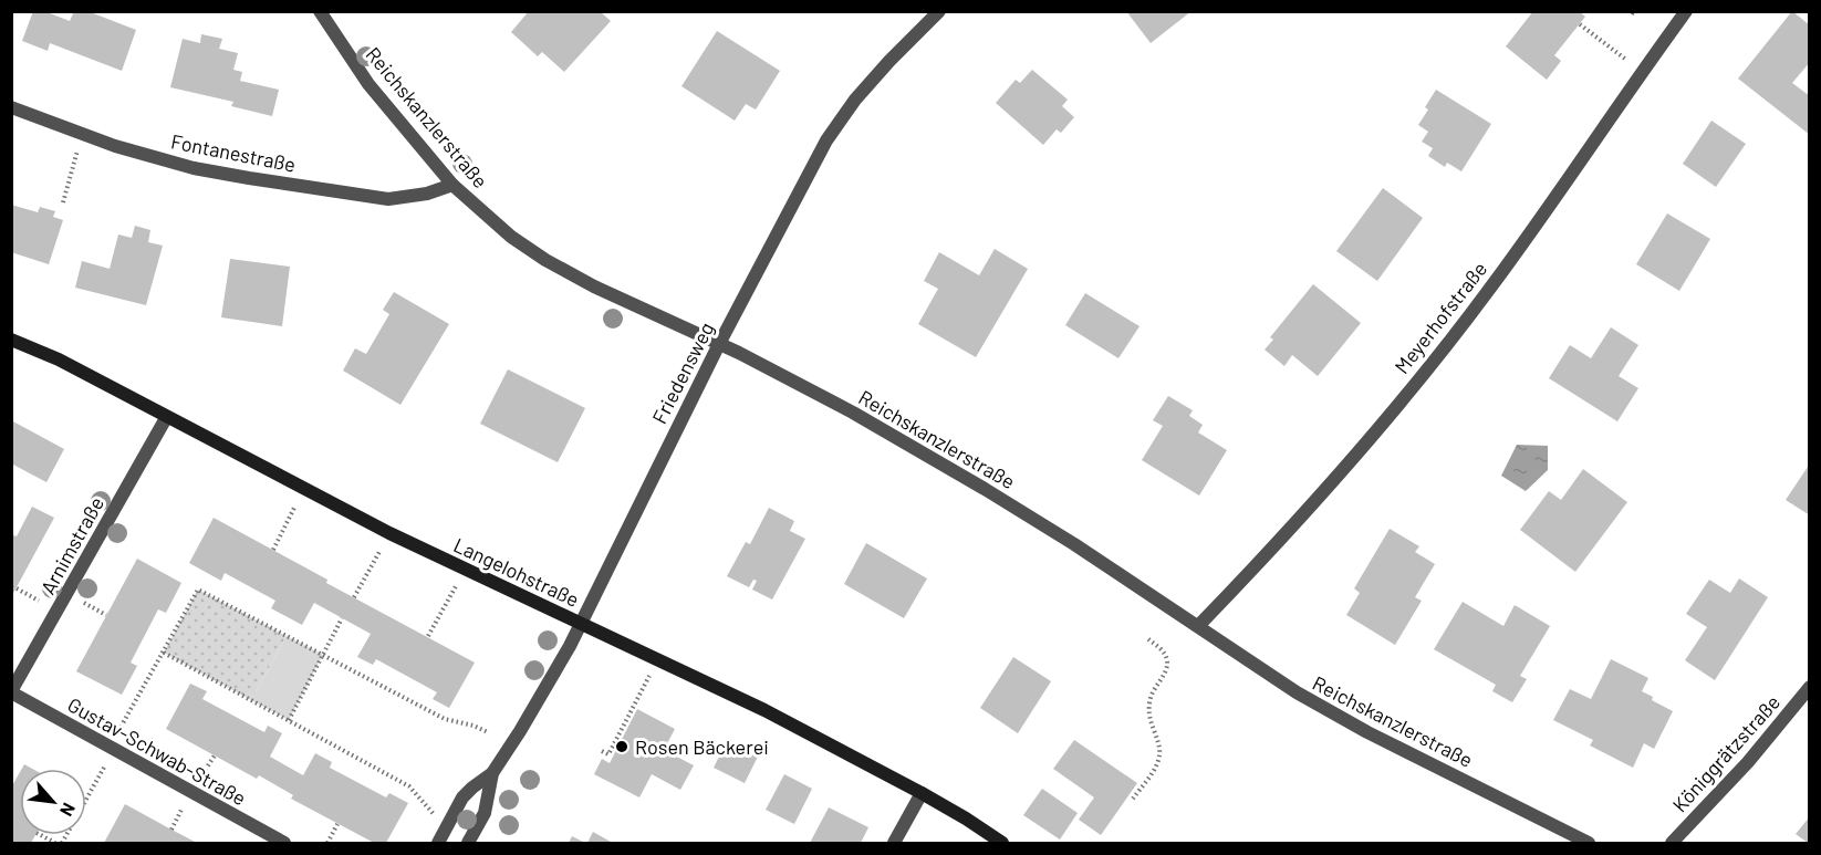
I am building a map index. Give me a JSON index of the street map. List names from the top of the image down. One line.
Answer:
{"streets":{"street":["Reichskanzlerstraße","Fontanestraße","Meyerhofstraße","Friedensweg","Arnimstraße","Langelohstraße","Gustav-Schwab-Straße","Königgrätzstraße"]},"crossings":[["Reichskanzlerstraße","Fontanestraße"],["Reichskanzlerstraße","Meyerhofstraße"],["Reichskanzlerstraße","Friedensweg"],["Friedensweg","Langelohstraße"],["Arnimstraße","Langelohstraße"],["Arnimstraße","Gustav-Schwab-Straße"]],"places":["Rosen Bäckerei"],"north":"bottom right"}
